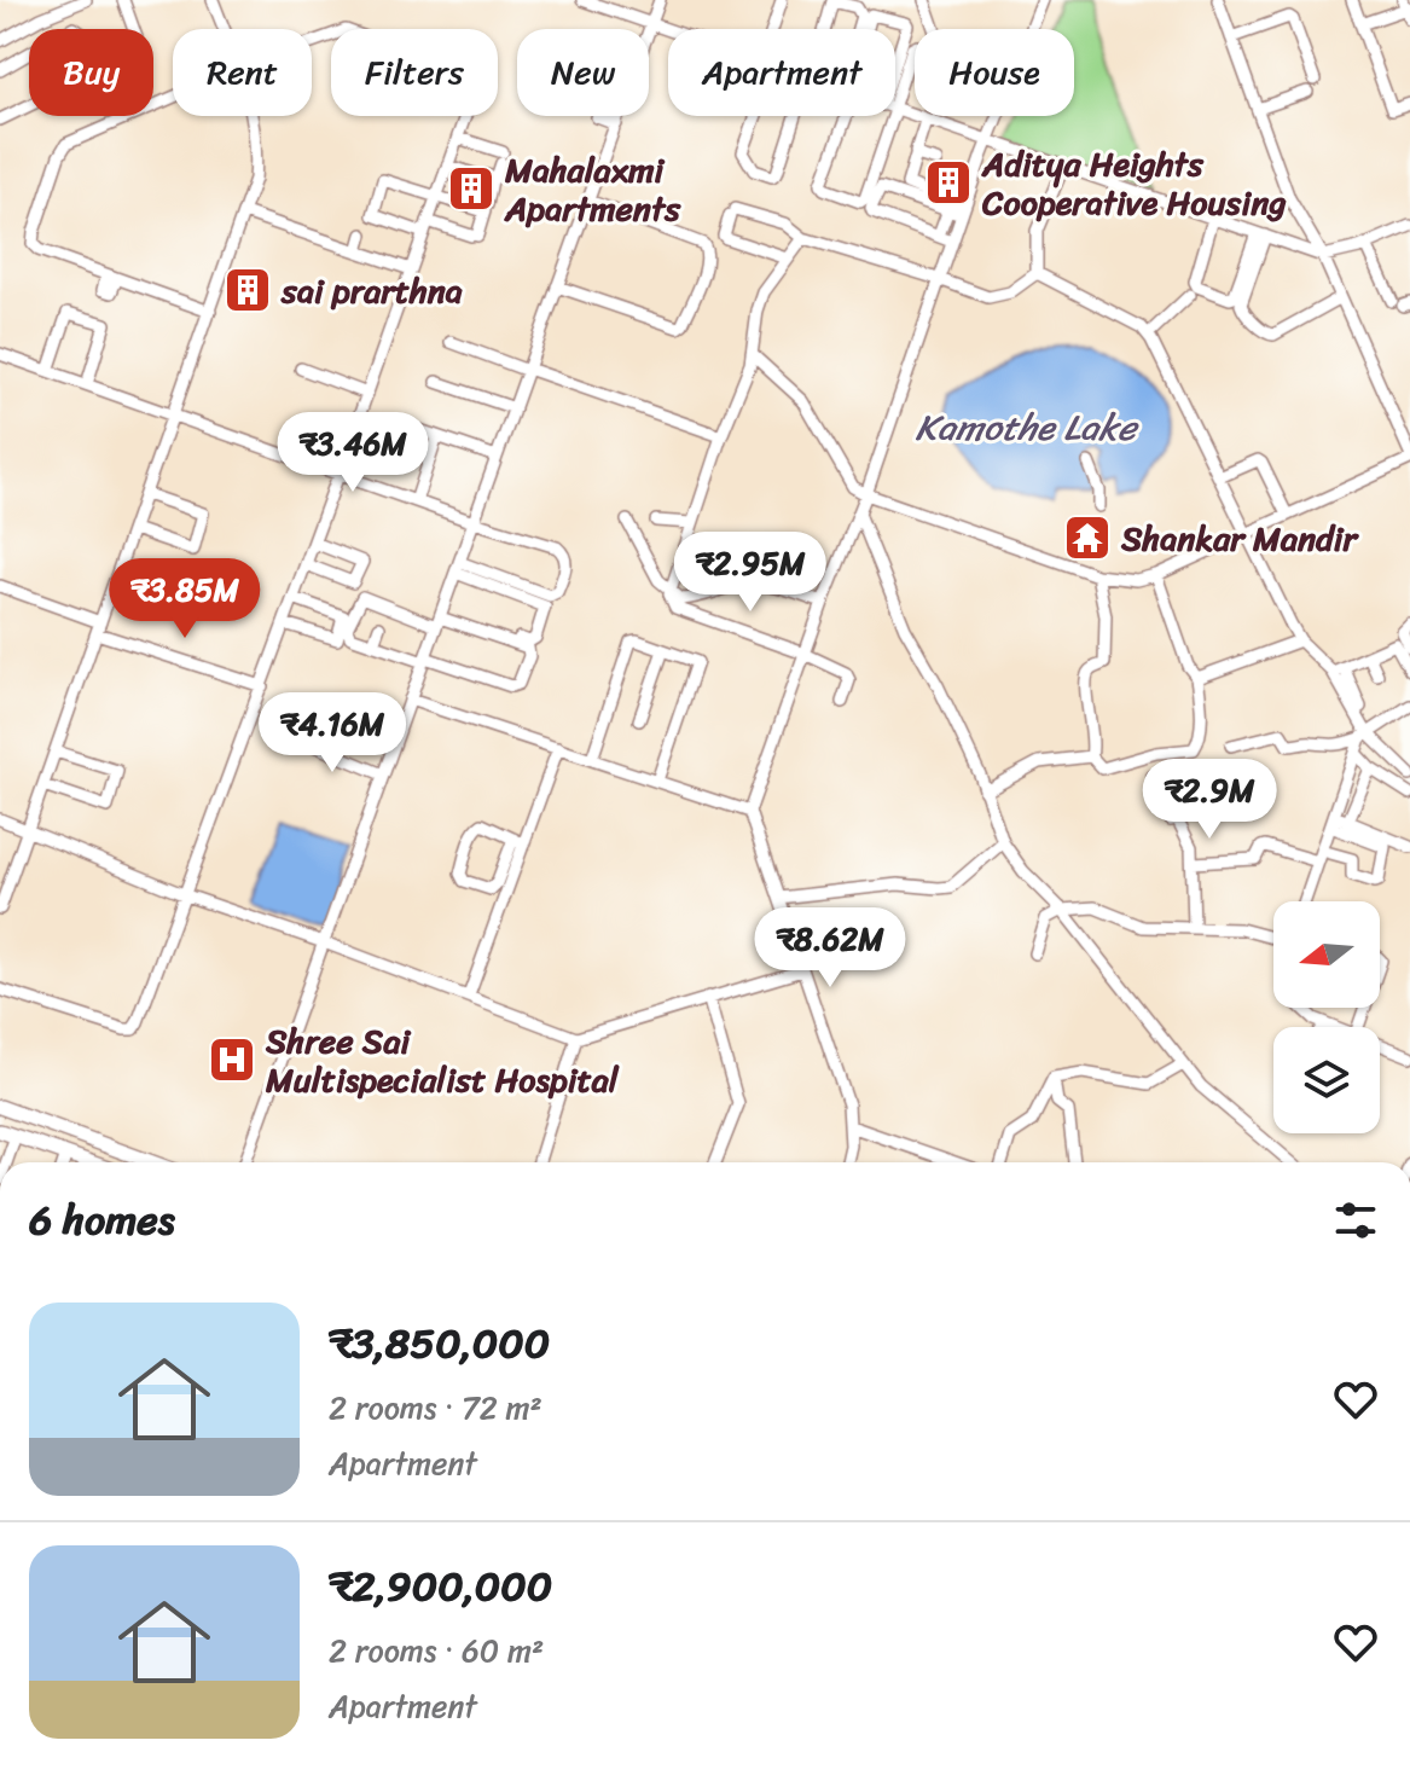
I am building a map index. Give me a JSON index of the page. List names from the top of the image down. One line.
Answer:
{"water":["Kamothe Lake"],"places":{"building":["Aditya Heights Cooperative Housing","Mahalaxmi Apartments","sai prarthna"],"temple":["Shankar Mandir"],"hospital":["Shree Sai Multispecialist Hospital"]},"north":"left","page":{"chip":["Buy","Rent","Filters","New","Apartment","House"],"price":["₹3.46M","₹2.95M","₹3.85M","₹4.16M","₹2.9M","₹8.62M"],"heading":"6 homes","list":[{"name":"₹3,850,000","note":"2 rooms · 72 m² · Apartment"},{"name":"₹2,900,000","note":"2 rooms · 60 m² · Apartment"}]}}
